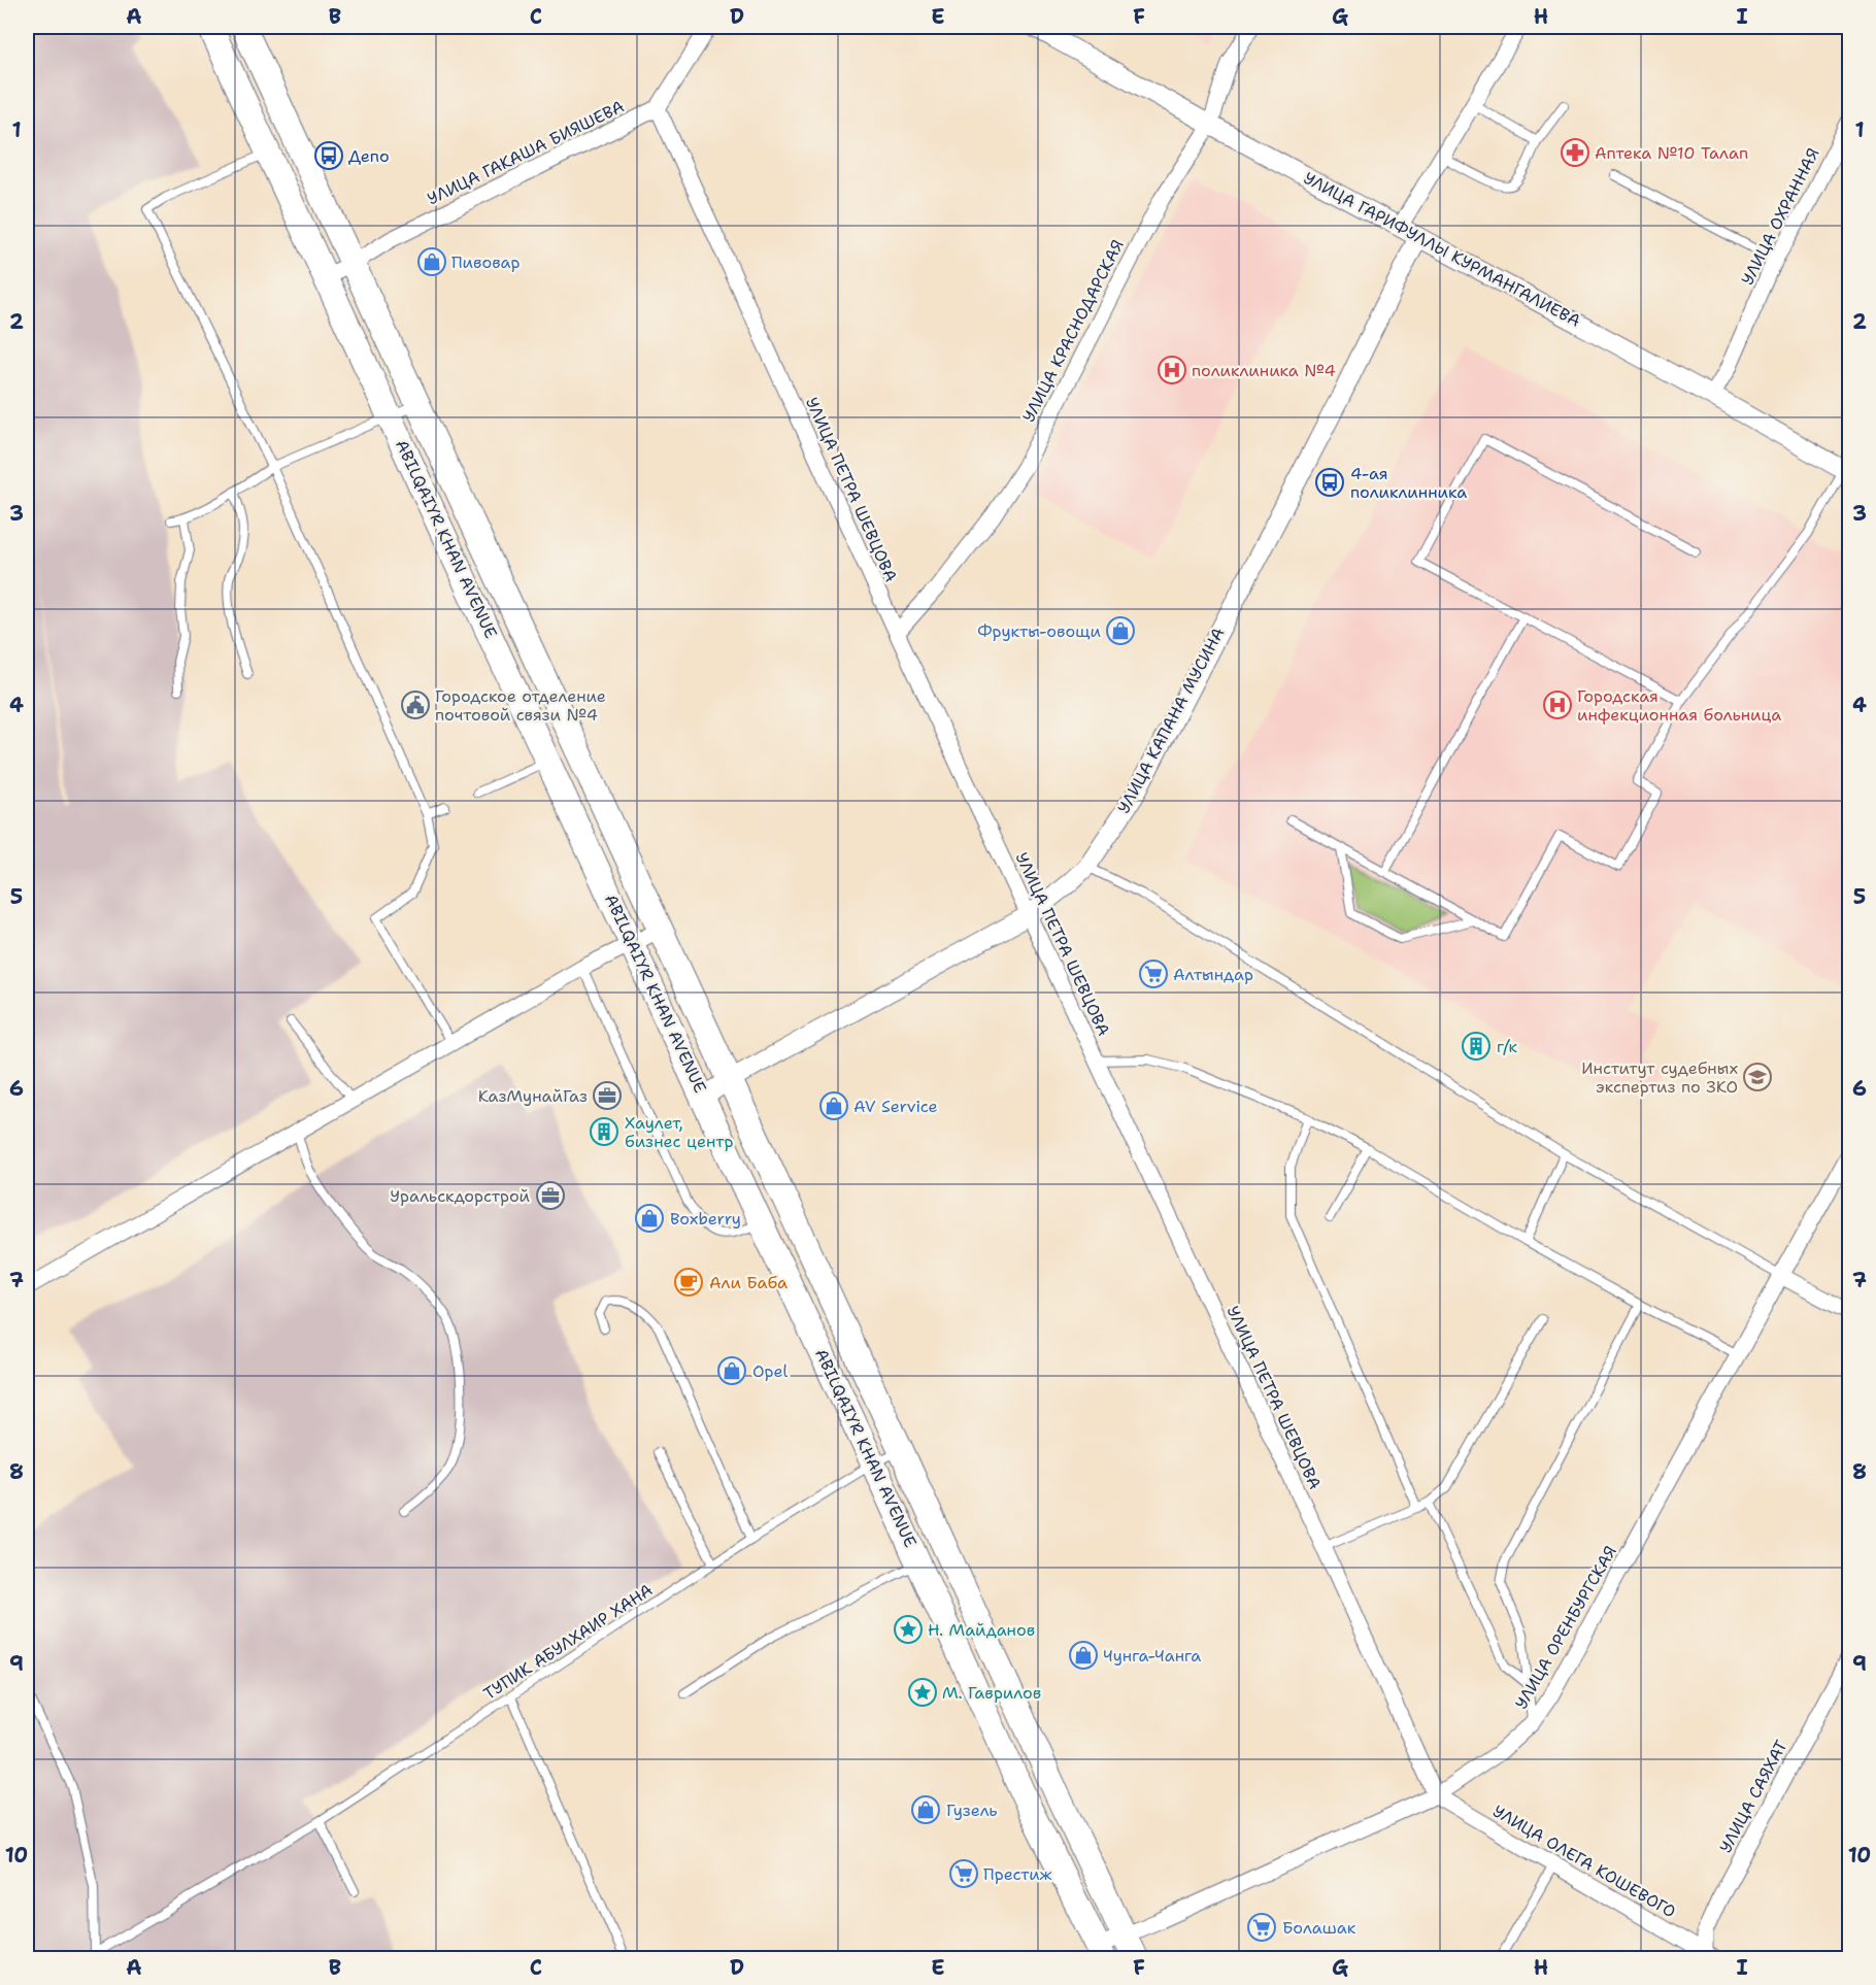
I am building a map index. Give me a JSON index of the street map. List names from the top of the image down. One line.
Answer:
{"streets":{"main road":["ABILQAIYR KHAN AVENUE"],"street":["УЛИЦА ГАКАША БИЯШЕВА","УЛИЦА ОХРАННАЯ","УЛИЦА ГАРИФУЛЛЫ КУРМАНГАЛИЕВА","УЛИЦА КРАСНОДАРСКАЯ","УЛИЦА ПЕТРА ШЕВЦОВА","УЛИЦА КАПАНА МУСИНА","УЛИЦА ОРЕНБУРГСКАЯ","УЛИЦА САЯХАТ","УЛИЦА ОЛЕГА КОШЕВОГО"],"lane":["ТУПИК АБУЛХАИР ХАНА"]},"crossings":[["УЛИЦА ГАКАША БИЯШЕВА","УЛИЦА ПЕТРА ШЕВЦОВА"],["УЛИЦА ГАКАША БИЯШЕВА","ABILQAIYR KHAN AVENUE"],["УЛИЦА ОХРАННАЯ","УЛИЦА ГАРИФУЛЛЫ КУРМАНГАЛИЕВА"],["УЛИЦА ГАРИФУЛЛЫ КУРМАНГАЛИЕВА","УЛИЦА КРАСНОДАРСКАЯ"],["УЛИЦА ГАРИФУЛЛЫ КУРМАНГАЛИЕВА","УЛИЦА КАПАНА МУСИНА"],["УЛИЦА КРАСНОДАРСКАЯ","УЛИЦА ПЕТРА ШЕВЦОВА"],["УЛИЦА ПЕТРА ШЕВЦОВА","УЛИЦА КАПАНА МУСИНА"],["УЛИЦА ПЕТРА ШЕВЦОВА","УЛИЦА ОРЕНБУРГСКАЯ"],["УЛИЦА ПЕТРА ШЕВЦОВА","УЛИЦА ОЛЕГА КОШЕВОГО"],["ABILQAIYR KHAN AVENUE","УЛИЦА КАПАНА МУСИНА"],["ABILQAIYR KHAN AVENUE","УЛИЦА ОРЕНБУРГСКАЯ"],["ABILQAIYR KHAN AVENUE","ТУПИК АБУЛХАИР ХАНА"],["УЛИЦА ОРЕНБУРГСКАЯ","УЛИЦА ОЛЕГА КОШЕВОГО"],["УЛИЦА САЯХАТ","УЛИЦА ОЛЕГА КОШЕВОГО"]],"places":{"pharmacy":["Аптека №10 Талап"],"bus stop":["Депо","4-ая поликлинника"],"shop":["Пивовар","Фрукты-овощи","AV Service","Boxberry","Opel","Чунга-Чанга","Гузель"],"hospital":["поликлиника №4","Городская инфекционная больница"],"public building":["Городское отделение почтовой связи №4"],"supermarket":["Алтындар","Престиж","Болашак"],"building":["г/к","Хаулет, бизнес центр"],"school or university":["Институт судебных экспертиз по ЗКО"],"office":["КазМунайГаз","Уральскдорстрой"],"cafe":["Али Баба"],"place":["Н. Майданов","М. Гаврилов"]},"grid":{"columns":["A","B","C","D","E","F","G","H","I"],"rows":["1","2","3","4","5","6","7","8","9","10"]}}
